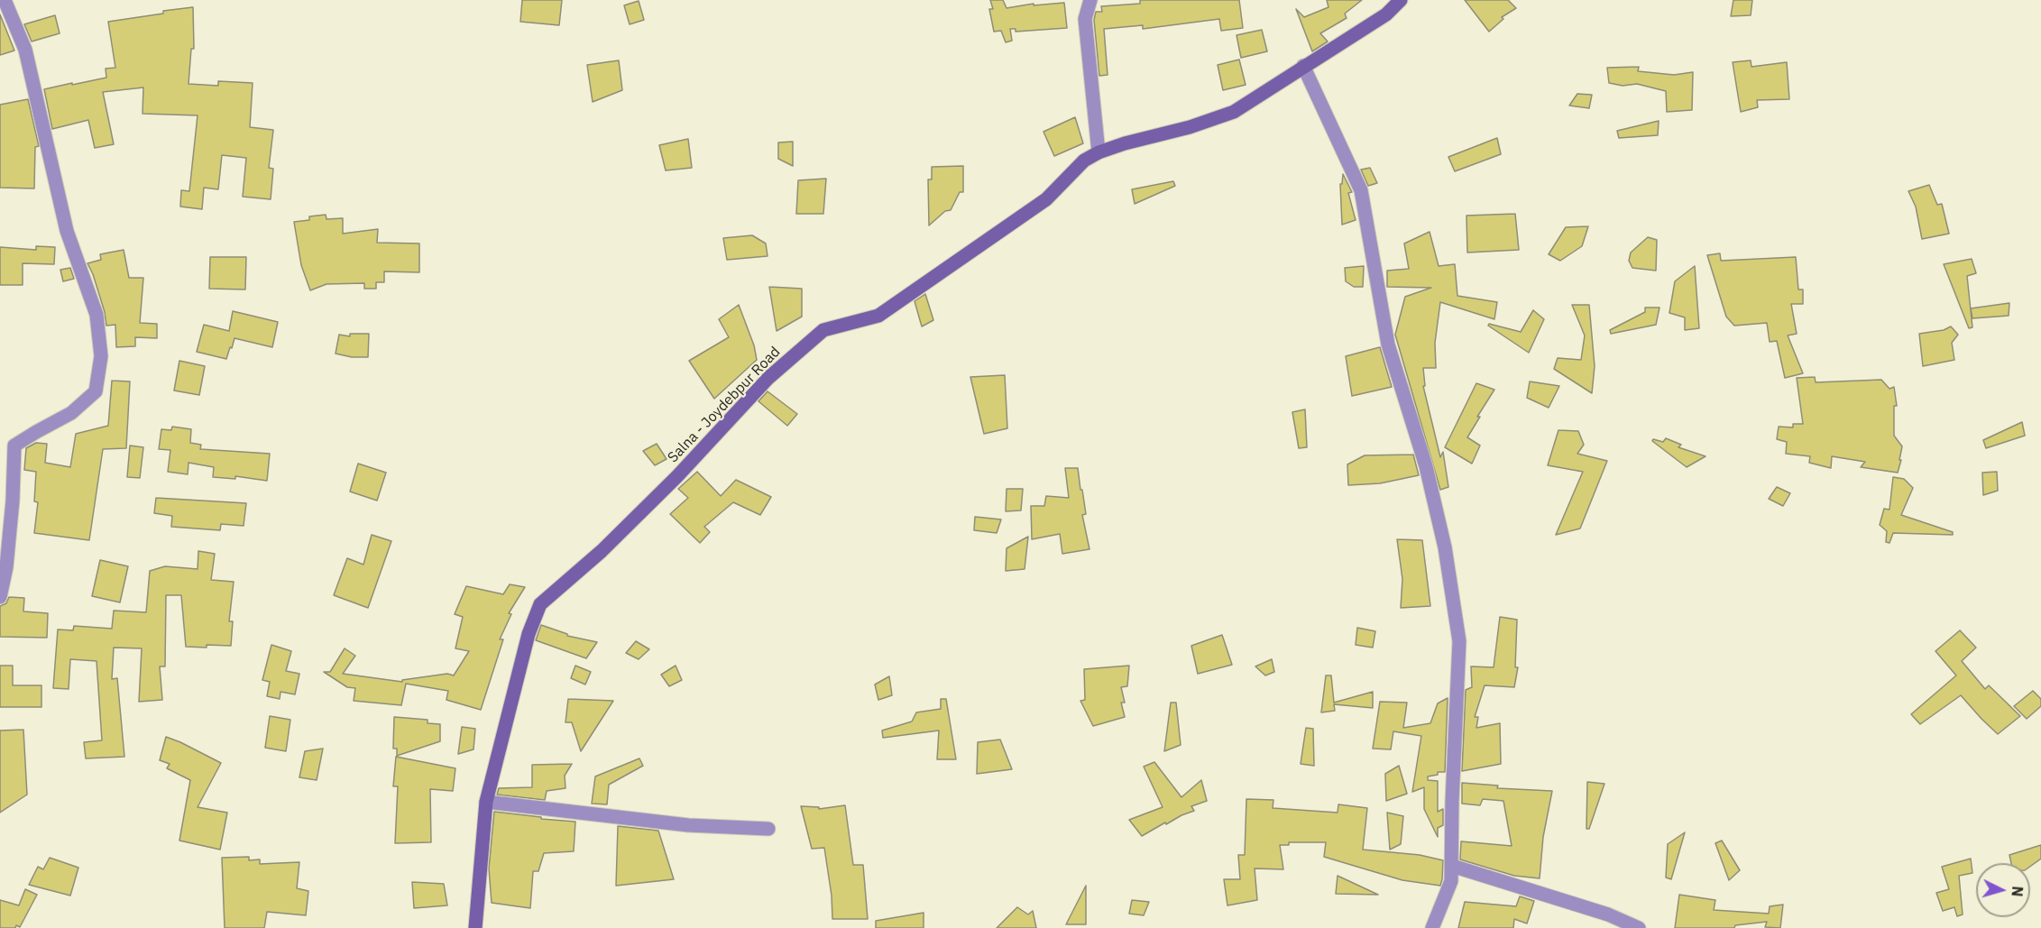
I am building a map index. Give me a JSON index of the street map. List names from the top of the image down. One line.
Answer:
{"streets":{"main road":["Salna - Joydebpur Road"]},"north":"right"}
